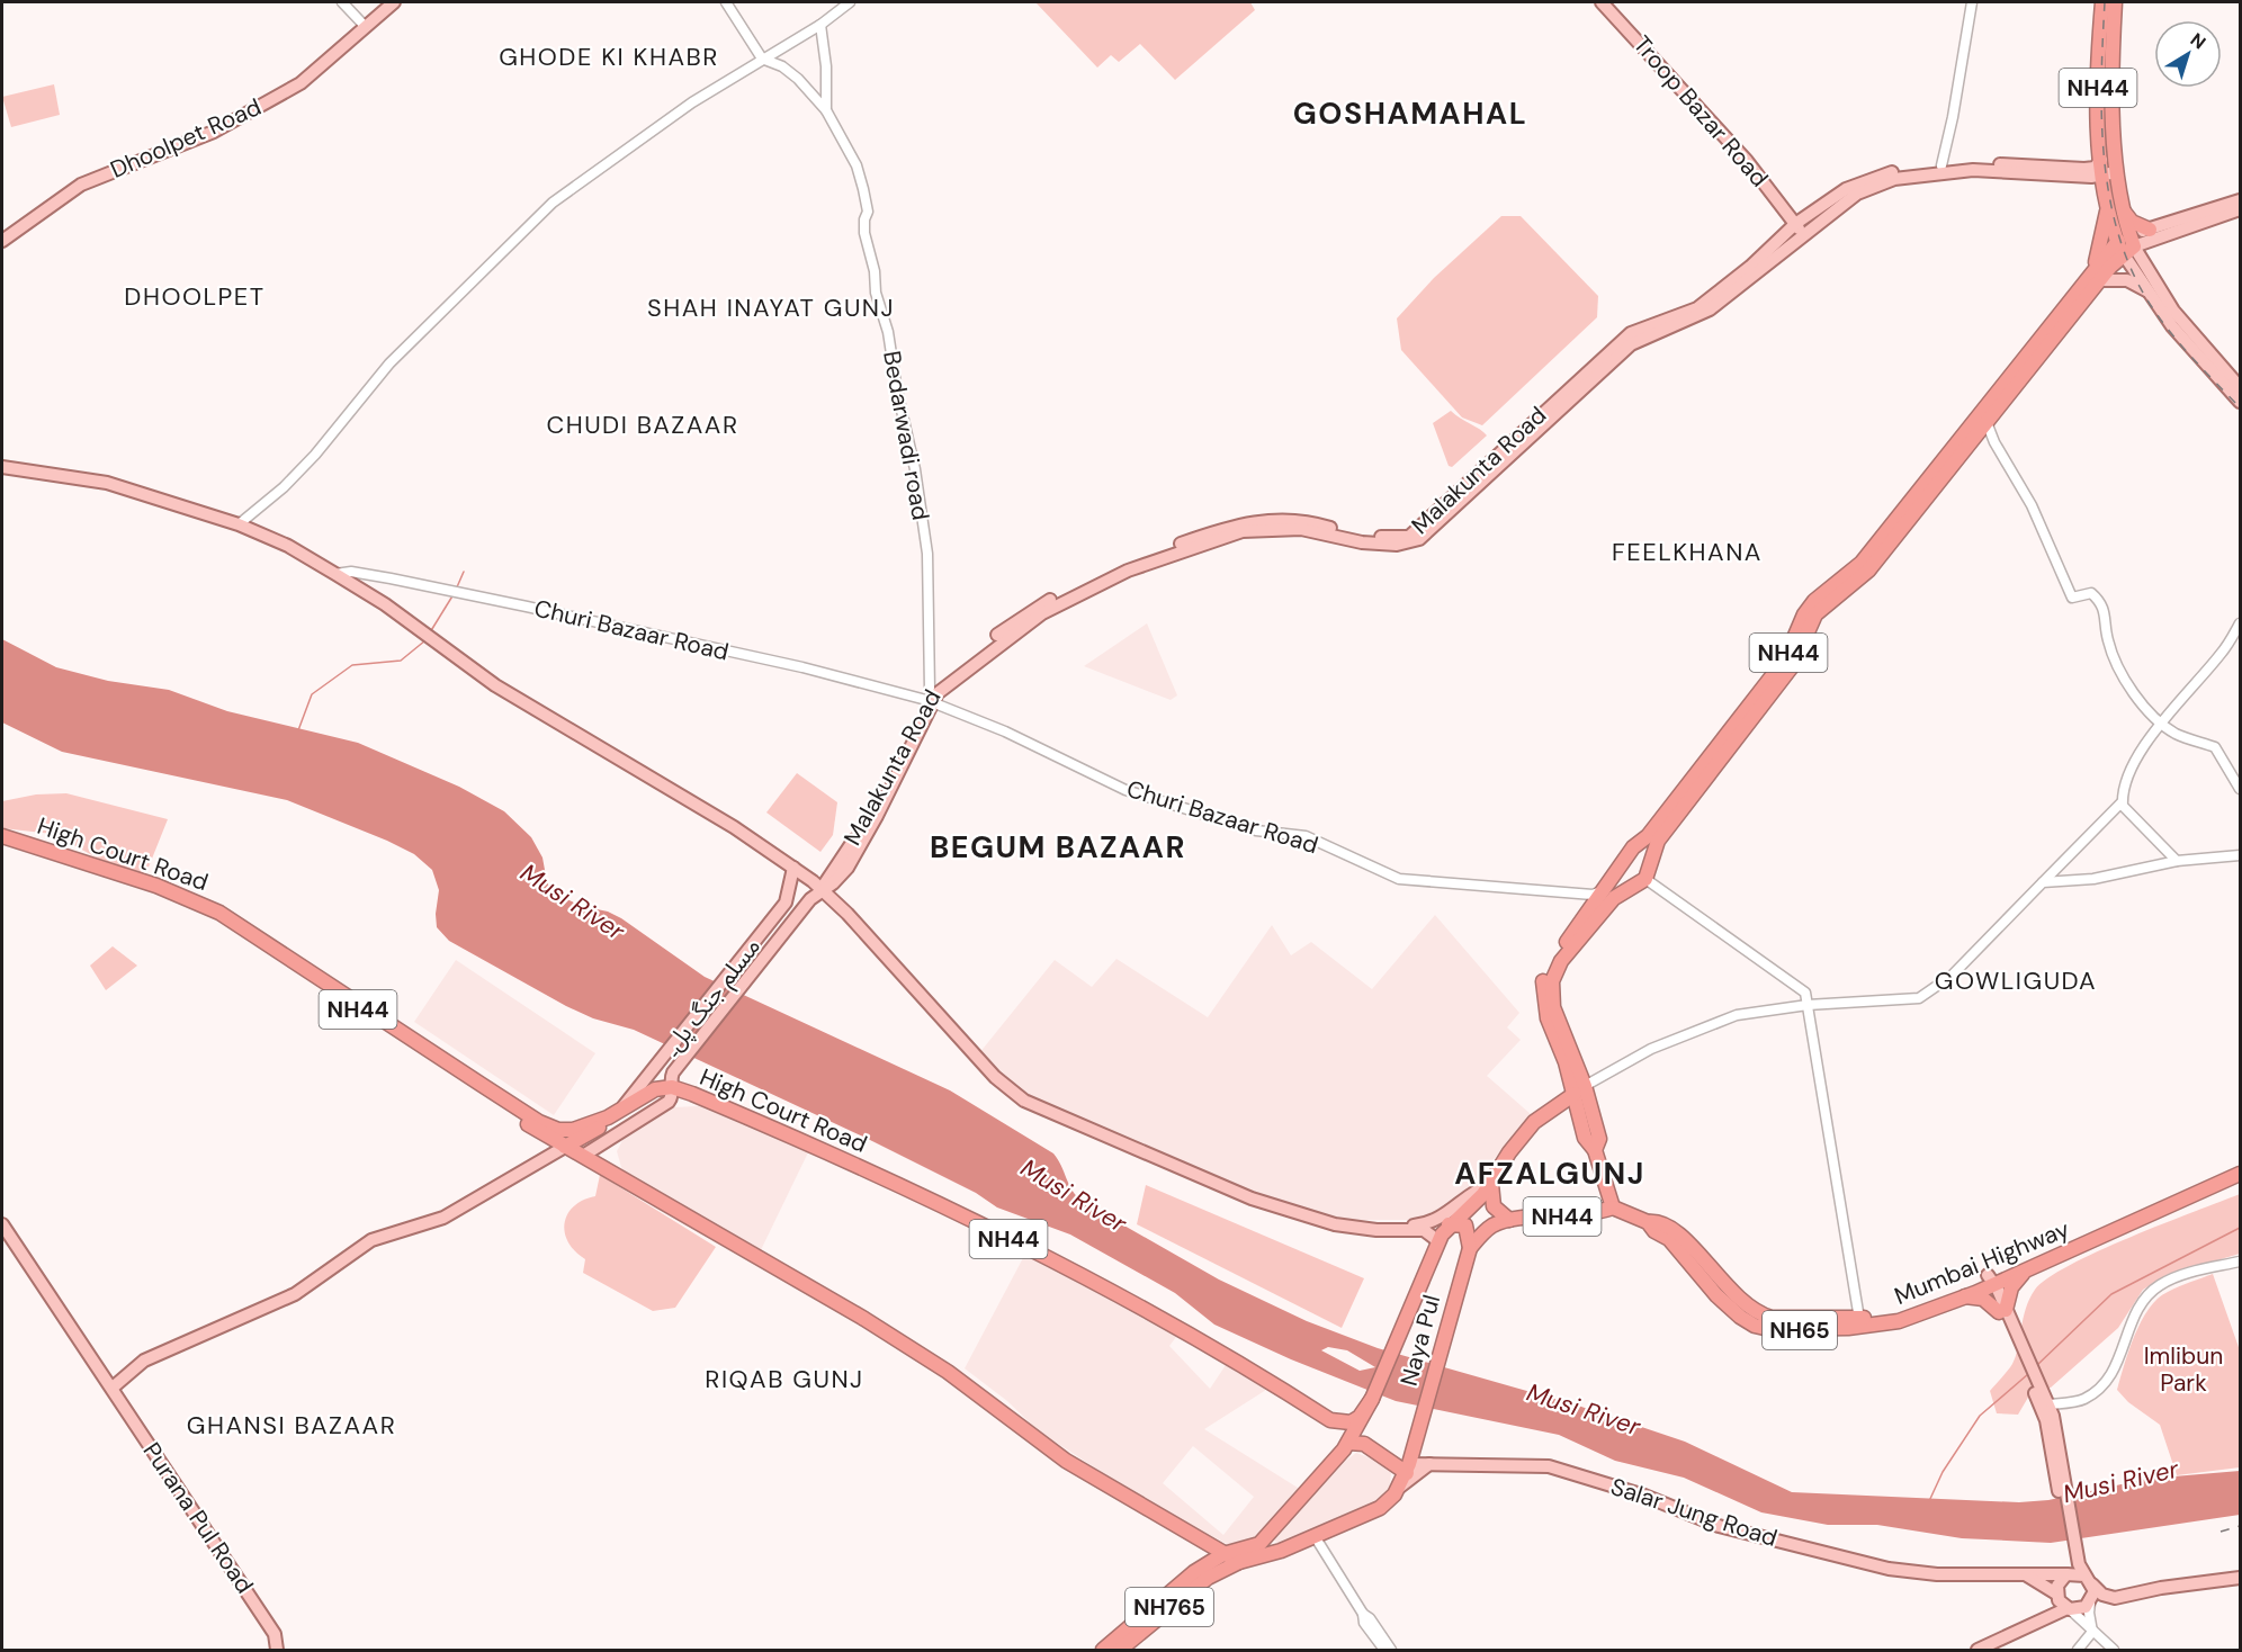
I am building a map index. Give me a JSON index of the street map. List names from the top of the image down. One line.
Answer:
{"streets":{"highway":["NH44","High Court Road","Mumbai Highway","NH65","Naya Pul","NH765"],"main road":["Troop Bazar Road","Dhoolpet Road","Malakunta Road","مسلم جنگ پل۔","Salar Jung Road","Purana Pul Road"],"street":["Bedarwadi road","Churi Bazaar Road"]},"crossings":[["NH44","Malakunta Road"],["NH44","Churi Bazaar Road"],["NH44","High Court Road"],["NH44","Mumbai Highway"],["NH44","Naya Pul"],["NH44","Salar Jung Road"],["NH44","NH765"],["Troop Bazar Road","Malakunta Road"],["Bedarwadi road","Malakunta Road"],["Bedarwadi road","Churi Bazaar Road"],["Bedarwadi road","مسلم جنگ پل۔"],["Malakunta Road","Churi Bazaar Road"],["Malakunta Road","مسلم جنگ پل۔"],["Churi Bazaar Road","مسلم جنگ پل۔"],["High Court Road","مسلم جنگ پل۔"],["High Court Road","Naya Pul"],["Naya Pul","Salar Jung Road"]],"districts":["GHODE KI KHABR","GOSHAMAHAL","DHOOLPET","SHAH INAYAT GUNJ","CHUDI BAZAAR","FEELKHANA","BEGUM BAZAAR","GOWLIGUDA","AFZALGUNJ","RIQAB GUNJ","GHANSI BAZAAR"],"water":["Musi River"],"parks":["Imlibun Park"],"north":"top right"}
